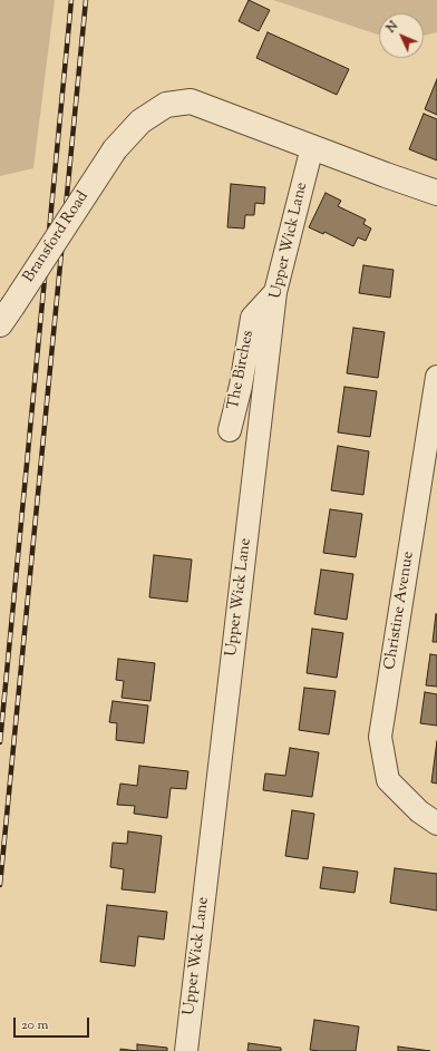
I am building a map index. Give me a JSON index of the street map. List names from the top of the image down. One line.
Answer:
{"streets":{"street":["Bransford Road","Upper Wick Lane","The Birches","Christine Avenue"]},"crossings":[["Bransford Road","Upper Wick Lane"],["Upper Wick Lane","The Birches"]],"scale_bar":"20 m","north":"top left"}
